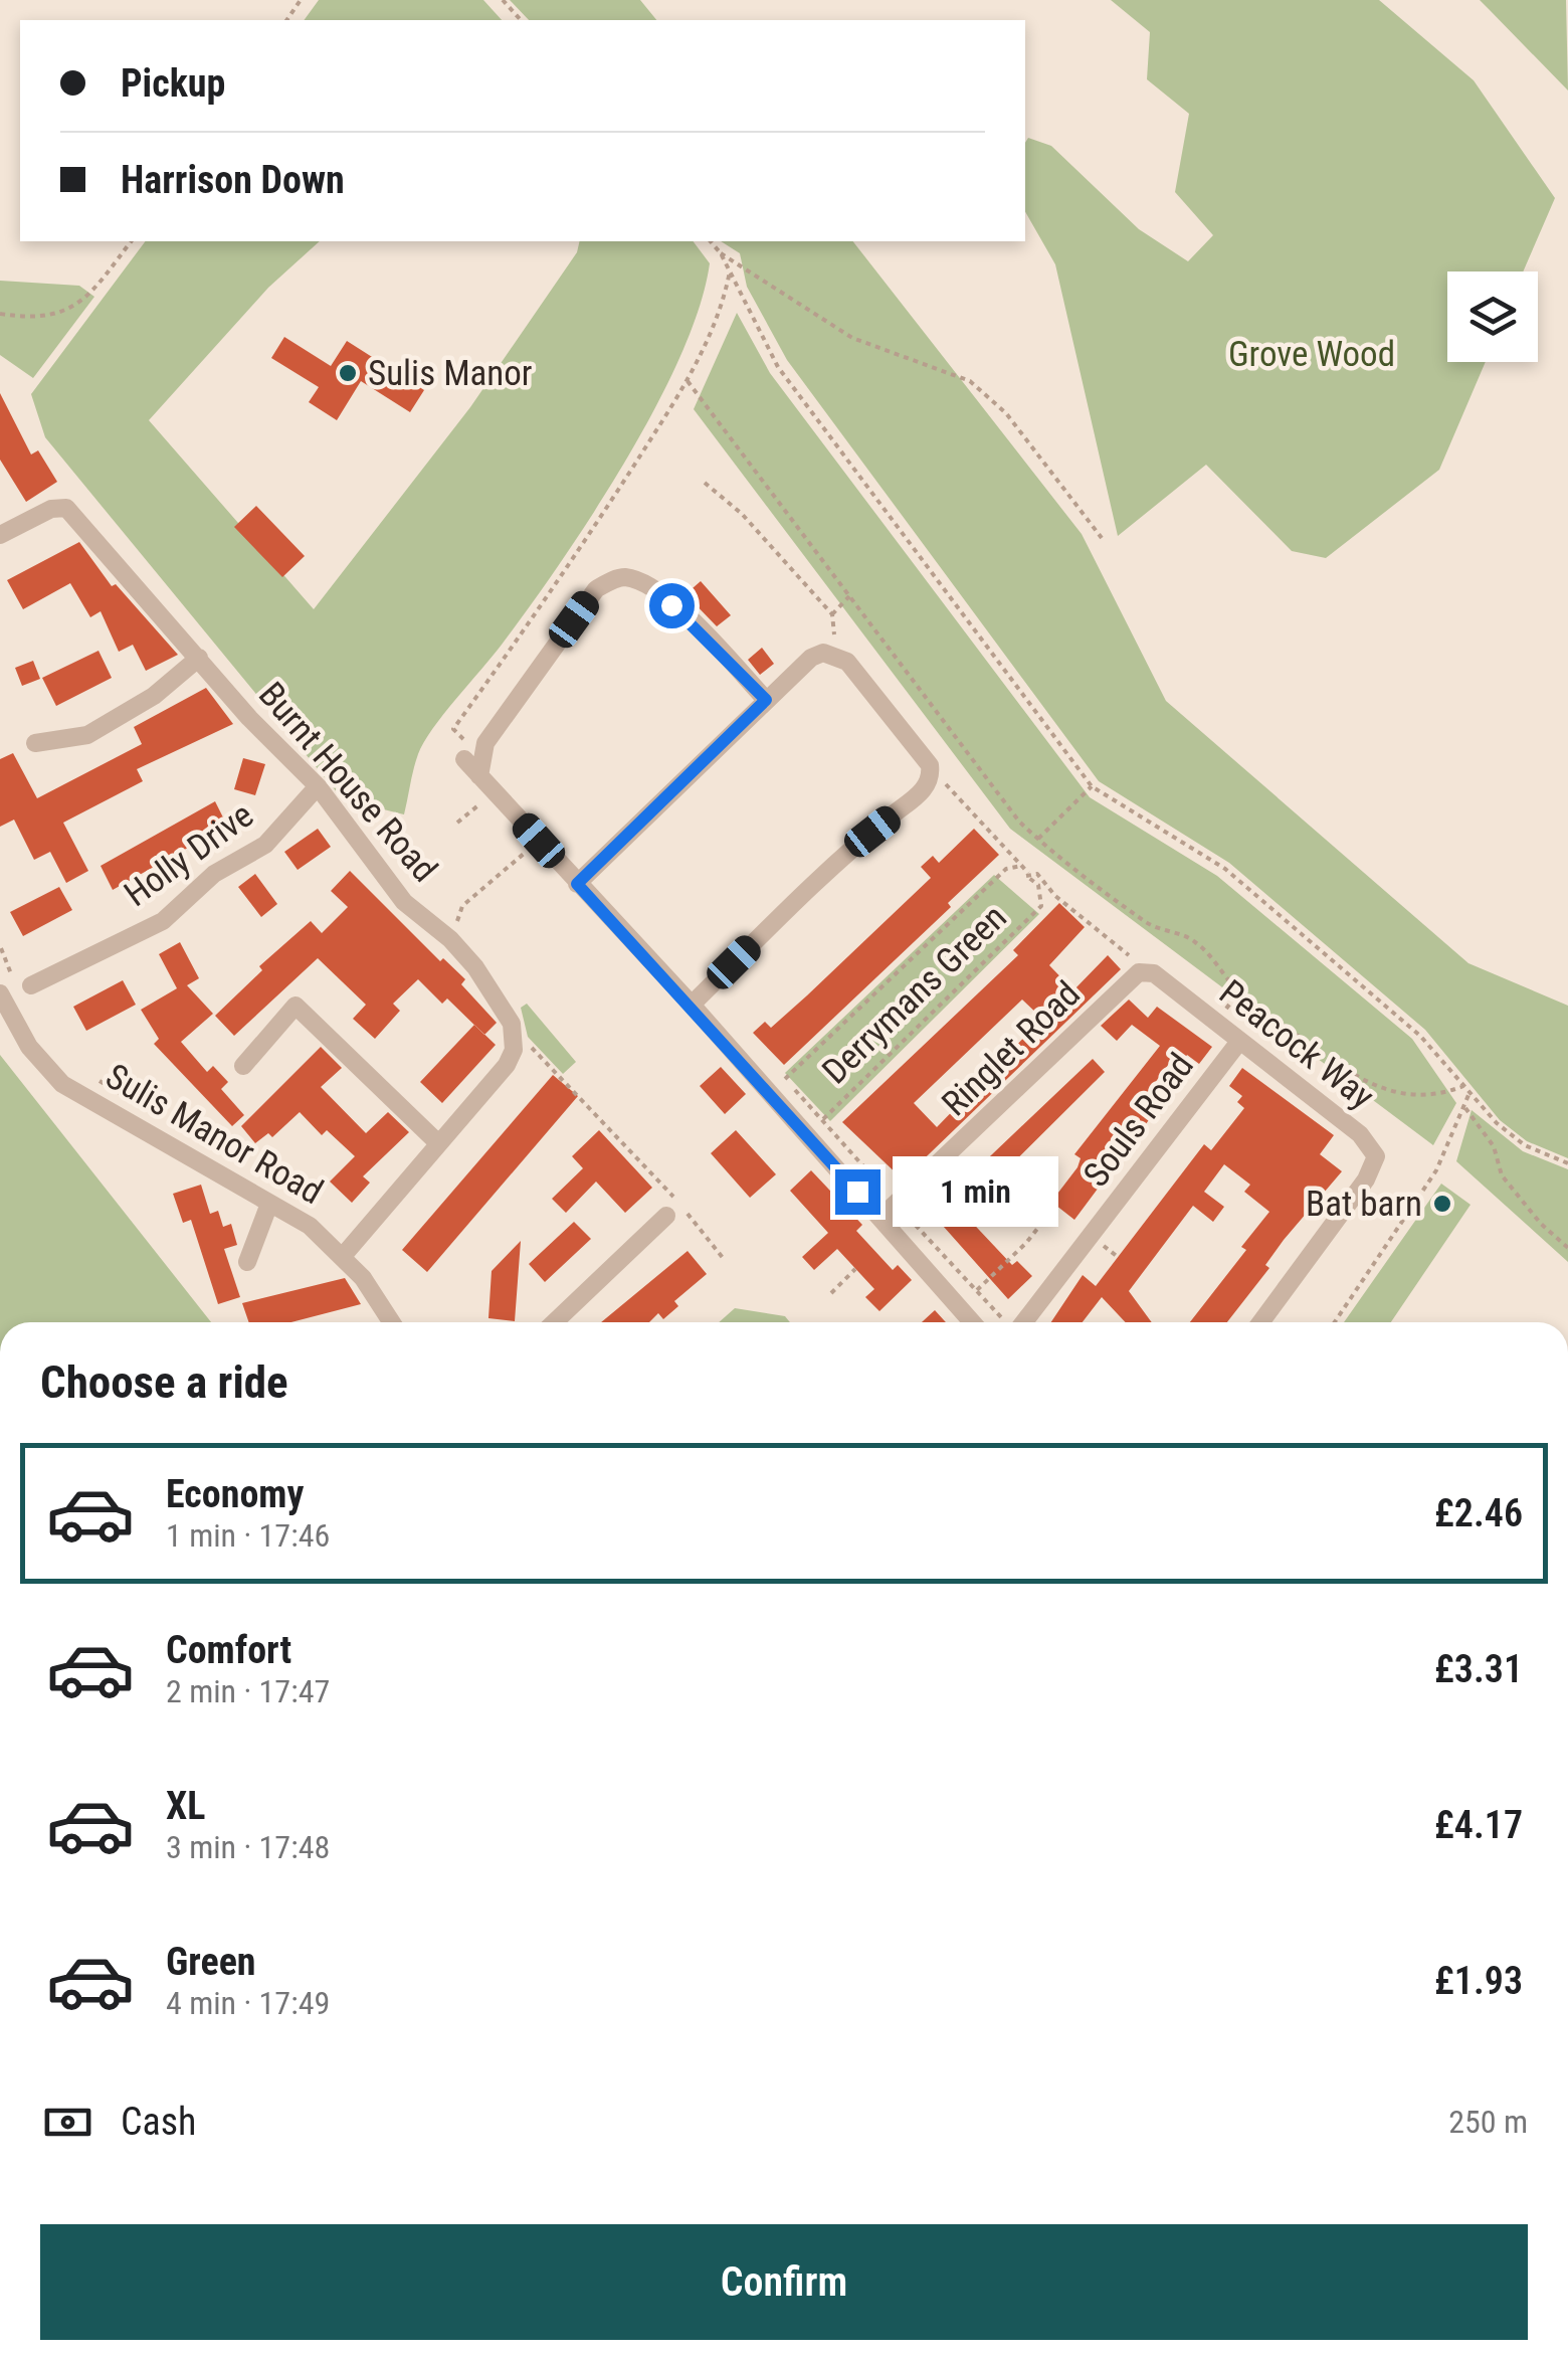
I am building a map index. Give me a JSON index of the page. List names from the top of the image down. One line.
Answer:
{"streets":{"street":["Burnt House Road","Holly Drive","Peacock Way","Ringlet Road","Souls Road","Sulis Manor Road"],"path":["Derrymans Green"]},"crossings":[["Burnt House Road","Holly Drive"],["Holly Drive","Sulis Manor Road"],["Peacock Way","Ringlet Road"],["Peacock Way","Souls Road"]],"parks":["Grove Wood"],"places":["Sulis Manor","Bat barn"],"page":{"banner":["Pickup","Harrison Down"],"bubble":"1 min","heading":"Choose a ride","list":[{"name":"Economy","note":"1 min · 17:46","value":"£2.46"},{"name":"Comfort","note":"2 min · 17:47","value":"£3.31"},{"name":"XL","note":"3 min · 17:48","value":"£4.17"},{"name":"Green","note":"4 min · 17:49","value":"£1.93"}],"pay":["Cash","250 m"],"buttons":"Confirm"}}
